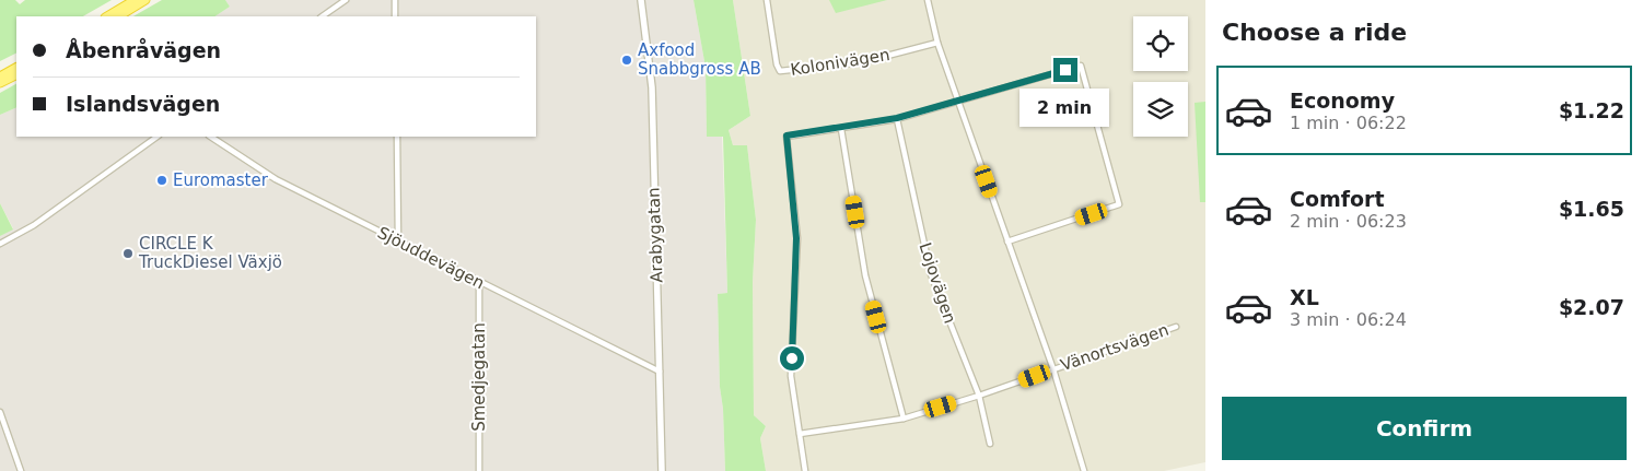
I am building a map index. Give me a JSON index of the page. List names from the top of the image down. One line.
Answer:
{"streets":{"street":["Kolonivägen","Arabygatan","Sjöuddevägen","Lojovägen","Vänortsvägen","Smedjegatan"]},"crossings":[["Arabygatan","Sjöuddevägen"],["Sjöuddevägen","Smedjegatan"],["Lojovägen","Vänortsvägen"]],"places":["Axfood Snabbgross AB","Euromaster","CIRCLE K TruckDiesel Växjö"],"page":{"heading":"Choose a ride","banner":["Åbenråvägen","Islandsvägen"],"list":[{"name":"Economy","note":"1 min · 06:22","value":"$1.22"},{"name":"Comfort","note":"2 min · 06:23","value":"$1.65"},{"name":"XL","note":"3 min · 06:24","value":"$2.07"}],"bubble":"2 min","buttons":"Confirm"}}
